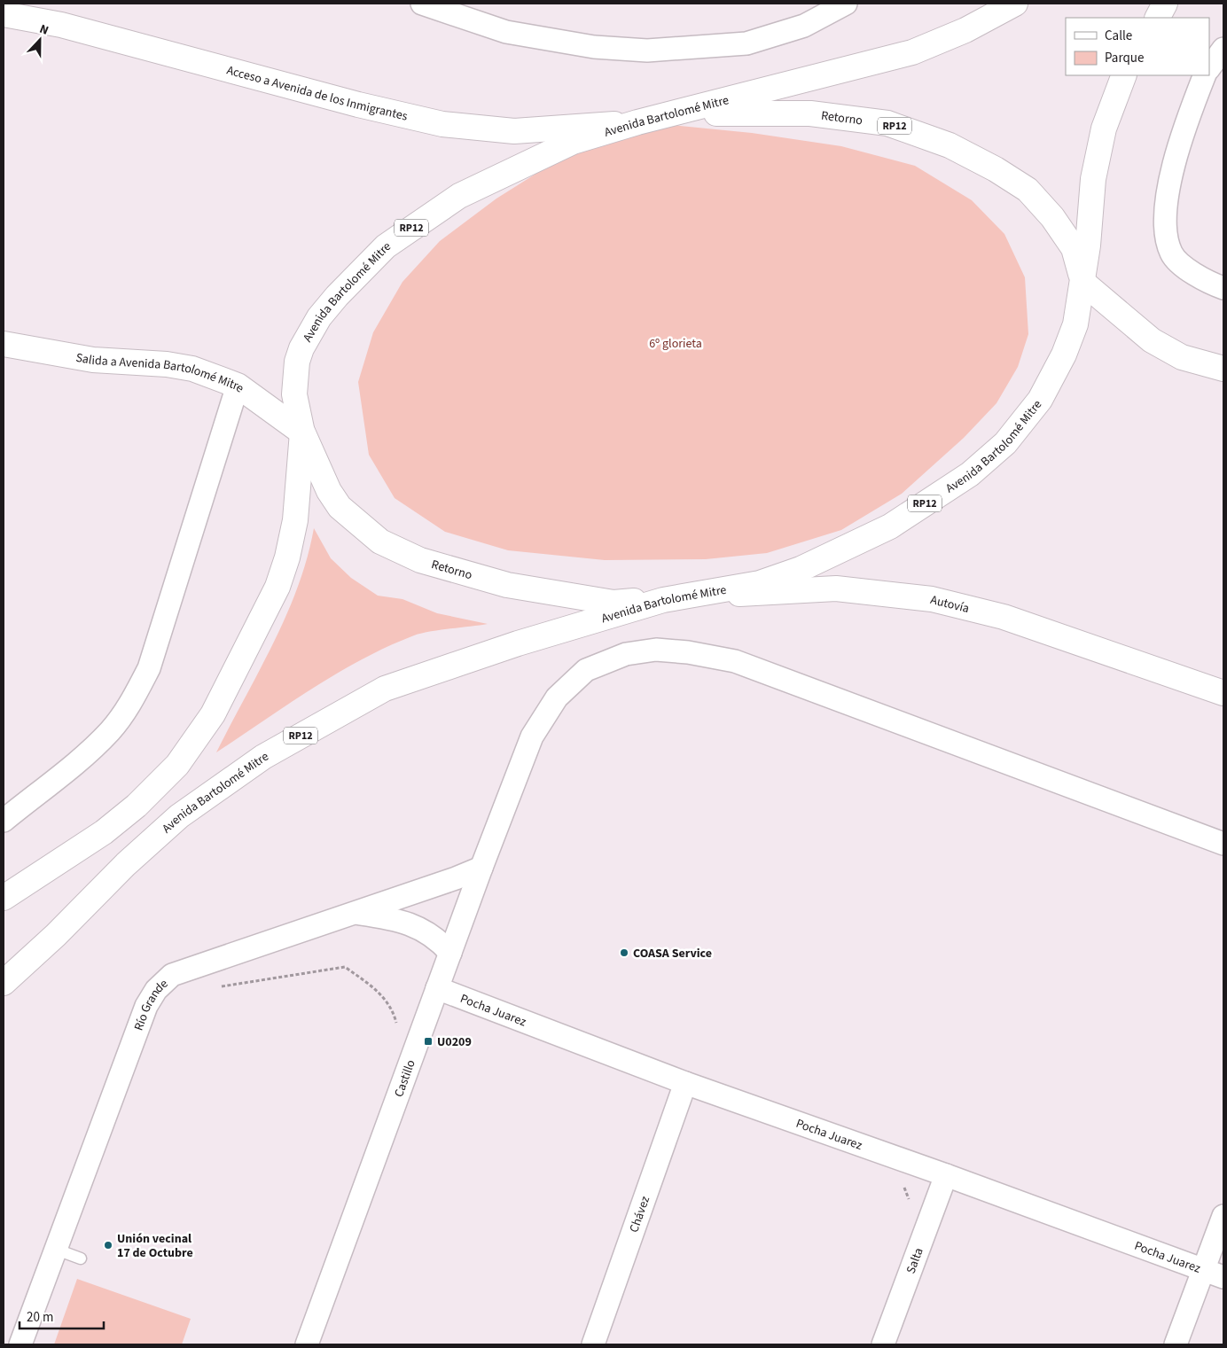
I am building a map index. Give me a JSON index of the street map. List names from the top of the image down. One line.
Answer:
{"streets":{"main road":["Acceso a Avenida de los Inmigrantes","Avenida Bartolomé Mitre","Retorno","RP12","Salida a Avenida Bartolomé Mitre","Autovía"],"street":["Río Grande","Pocha Juarez","Castillo","Chávez","Salta"]},"crossings":[["Acceso a Avenida de los Inmigrantes","Avenida Bartolomé Mitre"],["Acceso a Avenida de los Inmigrantes","Retorno"],["Avenida Bartolomé Mitre","Retorno"],["Avenida Bartolomé Mitre","Salida a Avenida Bartolomé Mitre"],["Avenida Bartolomé Mitre","Autovía"],["Retorno","Salida a Avenida Bartolomé Mitre"],["Retorno","Autovía"],["Río Grande","Castillo"],["Pocha Juarez","Castillo"],["Pocha Juarez","Chávez"],["Pocha Juarez","Salta"]],"parks":["6º glorieta"],"places":{"other":["COASA Service","Unión vecinal 17 de Octubre"],"transit":["U0209"]},"legend":["Calle","Parque"],"scale_bar":"20 m","north":"top"}
